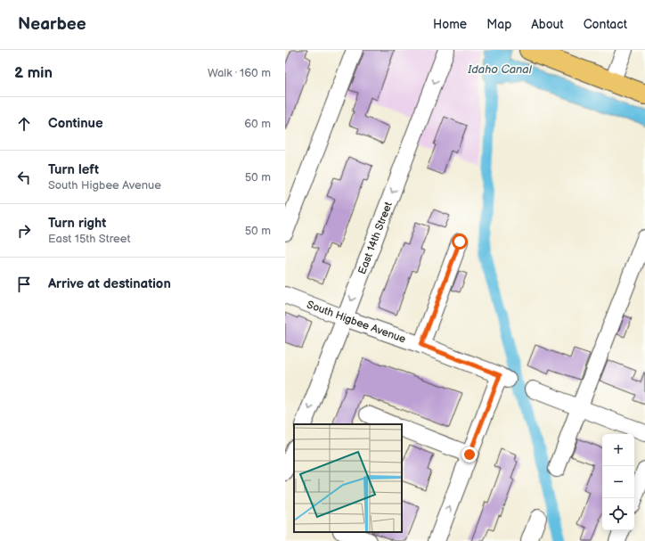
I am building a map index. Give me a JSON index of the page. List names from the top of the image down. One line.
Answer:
{"streets":{"street":["East 14th Street","South Higbee Avenue"]},"crossings":[["East 14th Street","South Higbee Avenue"]],"water":["Idaho Canal"],"page":{"header":"Nearbee","nav":["Home","Map","About","Contact"],"heading":["2 min","Walk · 160 m"],"list":[["Continue","60 m"],["Turn left","South Higbee Avenue","50 m"],["Turn right","East 15th Street","50 m"],"Arrive at destination"],"map_buttons":["+","−"]}}
